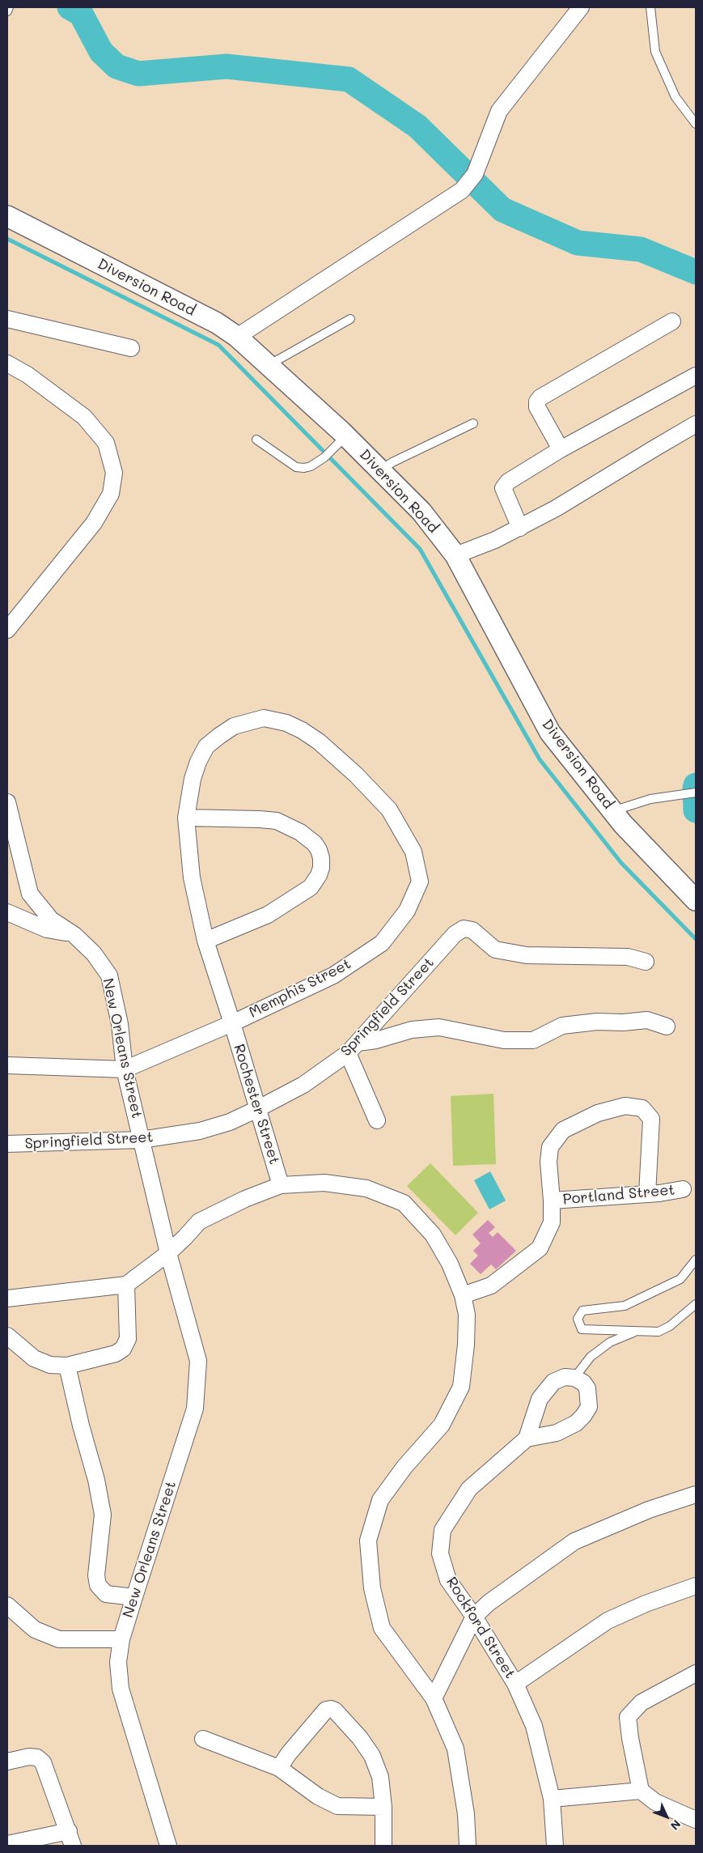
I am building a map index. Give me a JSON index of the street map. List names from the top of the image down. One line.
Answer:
{"streets":{"street":["Diversion Road","Memphis Street","Springfield Street","New Orleans Street","Rochester Street","Portland Street","Rockford Street"]},"crossings":[["Memphis Street","New Orleans Street"],["Memphis Street","Rochester Street"],["Springfield Street","New Orleans Street"],["Springfield Street","Rochester Street"]],"north":"bottom right"}
